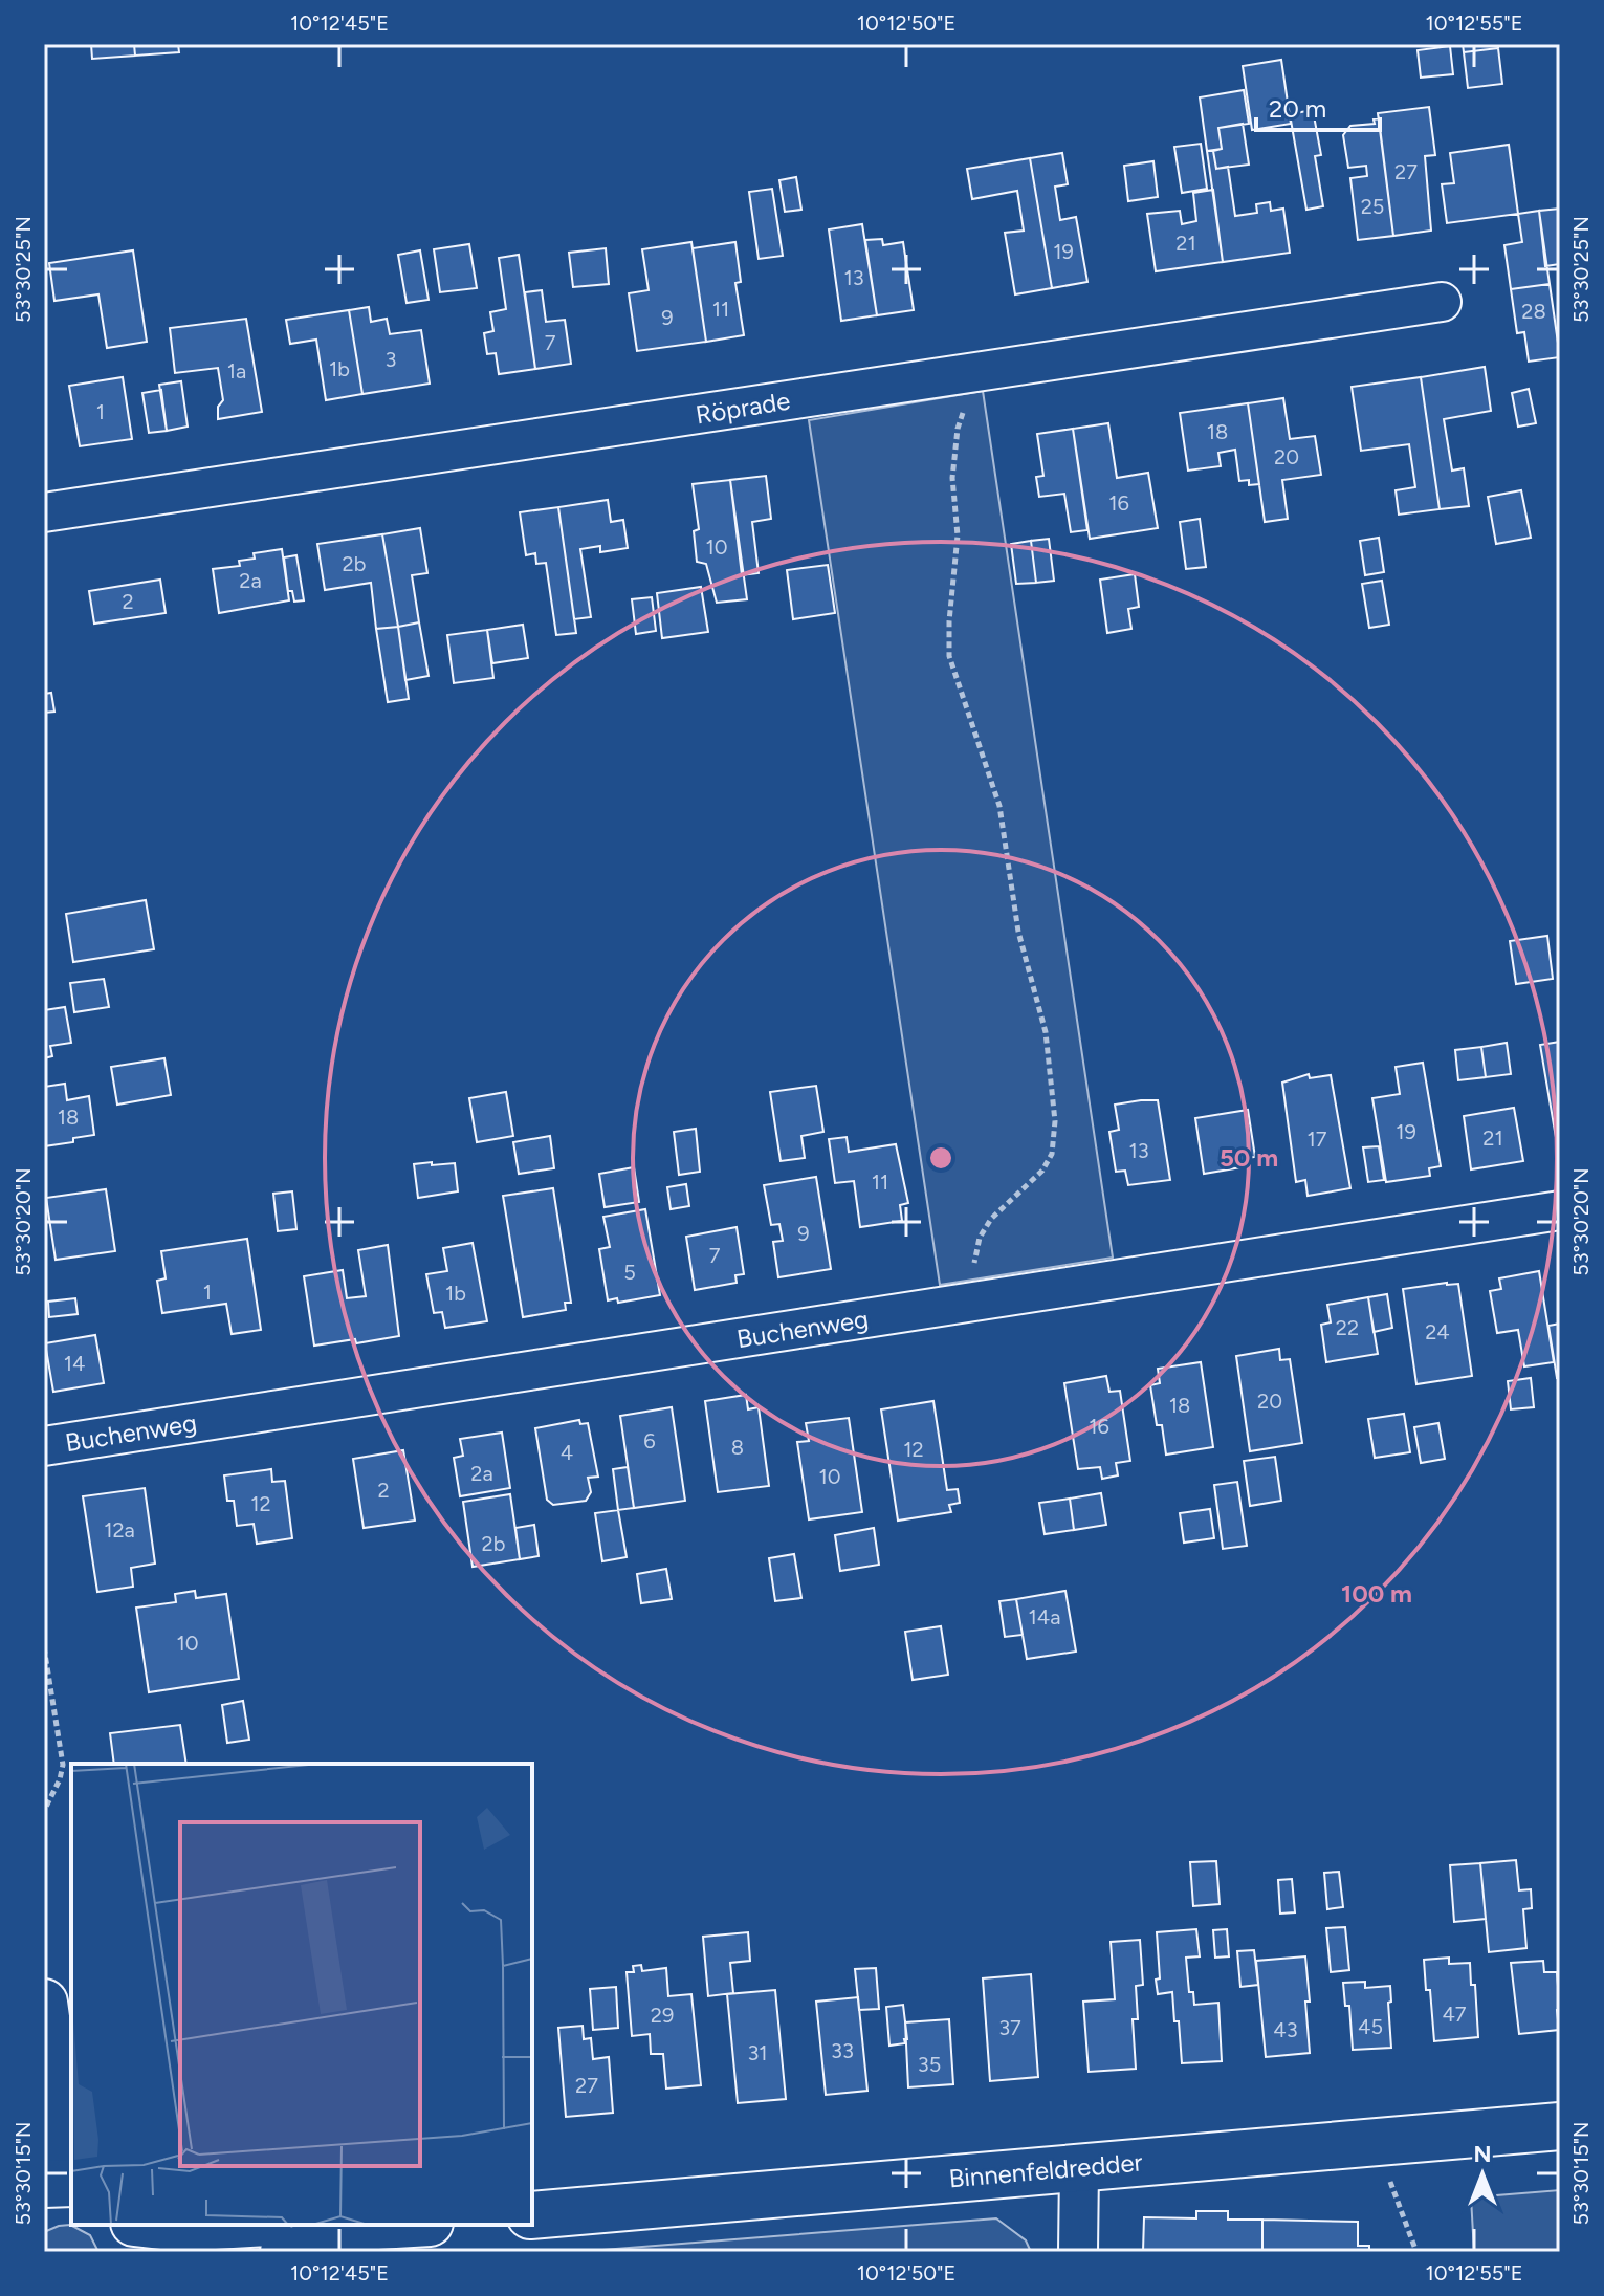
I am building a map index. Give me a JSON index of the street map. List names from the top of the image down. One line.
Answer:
{"streets":{"main road":["Binnenfeldredder"],"street":["Röprade","Buchenweg"]},"house_numbers":["27","25","21","19","13","11","28","9","7","3","1b","1a","1","18","20","16","10","2b","2a","2","18","19","21","17","13","11","9","7","5","1","1b","22","24","14","20","18","16","6","8","12","4","2a","10","2","12","12a","2b","14a","10","47","29","45","37","43","33","31","35","27"],"scale_bar":"20 m","north":"top","coordinates":["10°12'45\"E","10°12'50\"E","10°12'55\"E","53°30'25\"N","53°30'20\"N","53°30'15\"N"],"rings":["50 m","100 m"]}
